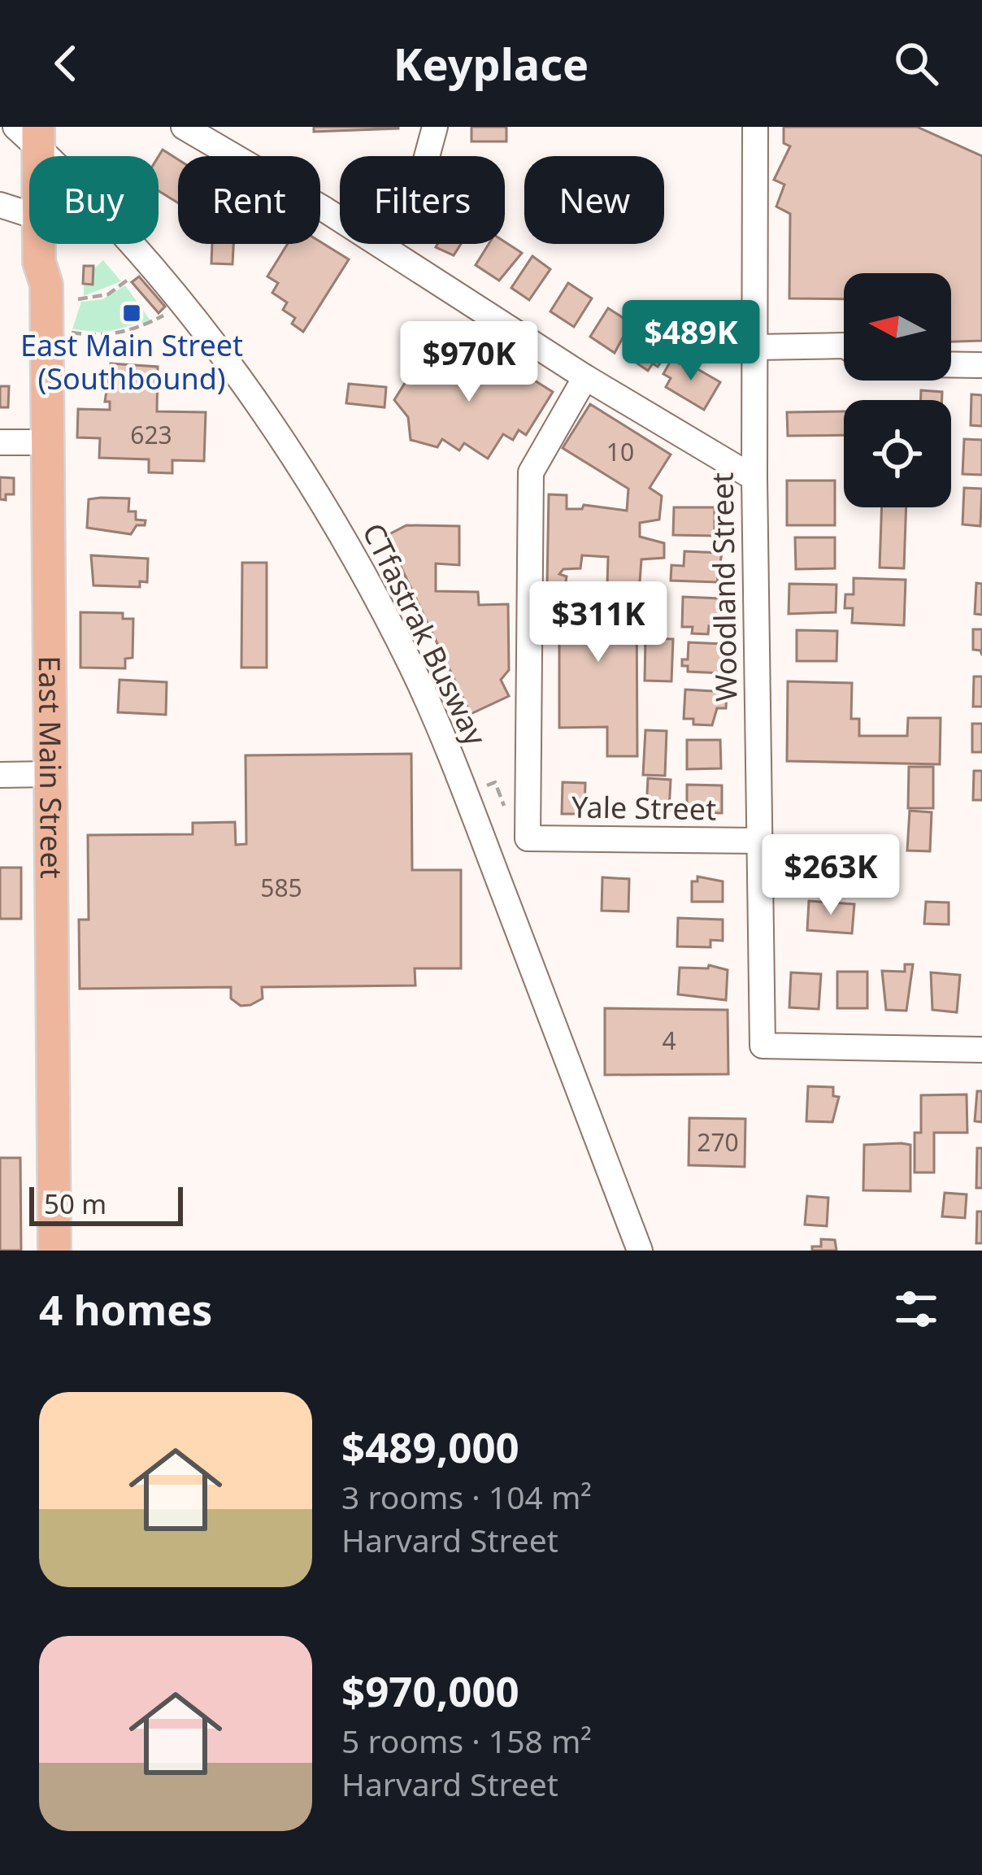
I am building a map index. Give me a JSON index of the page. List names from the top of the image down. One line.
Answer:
{"streets":{"main road":["East Main Street"],"street":["Woodland Street","CTfastrak Busway","Yale Street"]},"crossings":[["Woodland Street","Yale Street"],["CTfastrak Busway","East Main Street"]],"places":{"transit":["East Main Street (Southbound)"]},"house_numbers":["623","10","585","4","270"],"scale_bar":"50 m","north":"left","page":{"header":"Keyplace","chip":["Buy","Rent","Filters","New"],"price":["$489K","$970K","$311K","$263K"],"scale":"50 m","heading":"4 homes","list":[{"name":"$489,000","note":"3 rooms · 104 m² · Harvard Street"},{"name":"$970,000","note":"5 rooms · 158 m² · Harvard Street"}]}}
